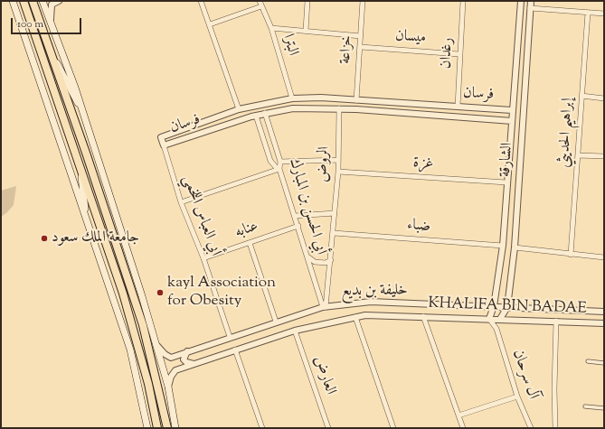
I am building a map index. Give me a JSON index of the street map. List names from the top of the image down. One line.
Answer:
{"streets":{"street":["ميسان","البترا","خزاعة","رغدان","فرسان","إبراهيم الحديثي","الشارقة","الروض","غزة","أبي الحسن بن المبارك","أبي العباس اللخمي","ضباء","عنابه","خليفة بن بديع","KHALIFA BIN BADAE","آل سرحان","العارض"]},"crossings":[["ميسان","خزاعة"],["ميسان","رغدان"],["البترا","فرسان"],["خزاعة","فرسان"],["رغدان","فرسان"],["فرسان","الشارقة"],["فرسان","الروض"],["فرسان","أبي الحسن بن المبارك"],["فرسان","أبي العباس اللخمي"],["الشارقة","غزة"],["الشارقة","ضباء"],["الشارقة","خليفة بن بديع"],["الشارقة","KHALIFA BIN BADAE"],["الشارقة","آل سرحان"],["الروض","غزة"],["الروض","أبي الحسن بن المبارك"],["الروض","ضباء"],["الروض","خليفة بن بديع"],["أبي الحسن بن المبارك","عنابه"],["أبي الحسن بن المبارك","خليفة بن بديع"],["أبي العباس اللخمي","عنابه"],["أبي العباس اللخمي","خليفة بن بديع"],["KHALIFA BIN BADAE","آل سرحان"],["KHALIFA BIN BADAE","العارض"]],"places":["جامعة الملك سعود","kayl Association for Obesity"],"scale_bar":"100 m"}
